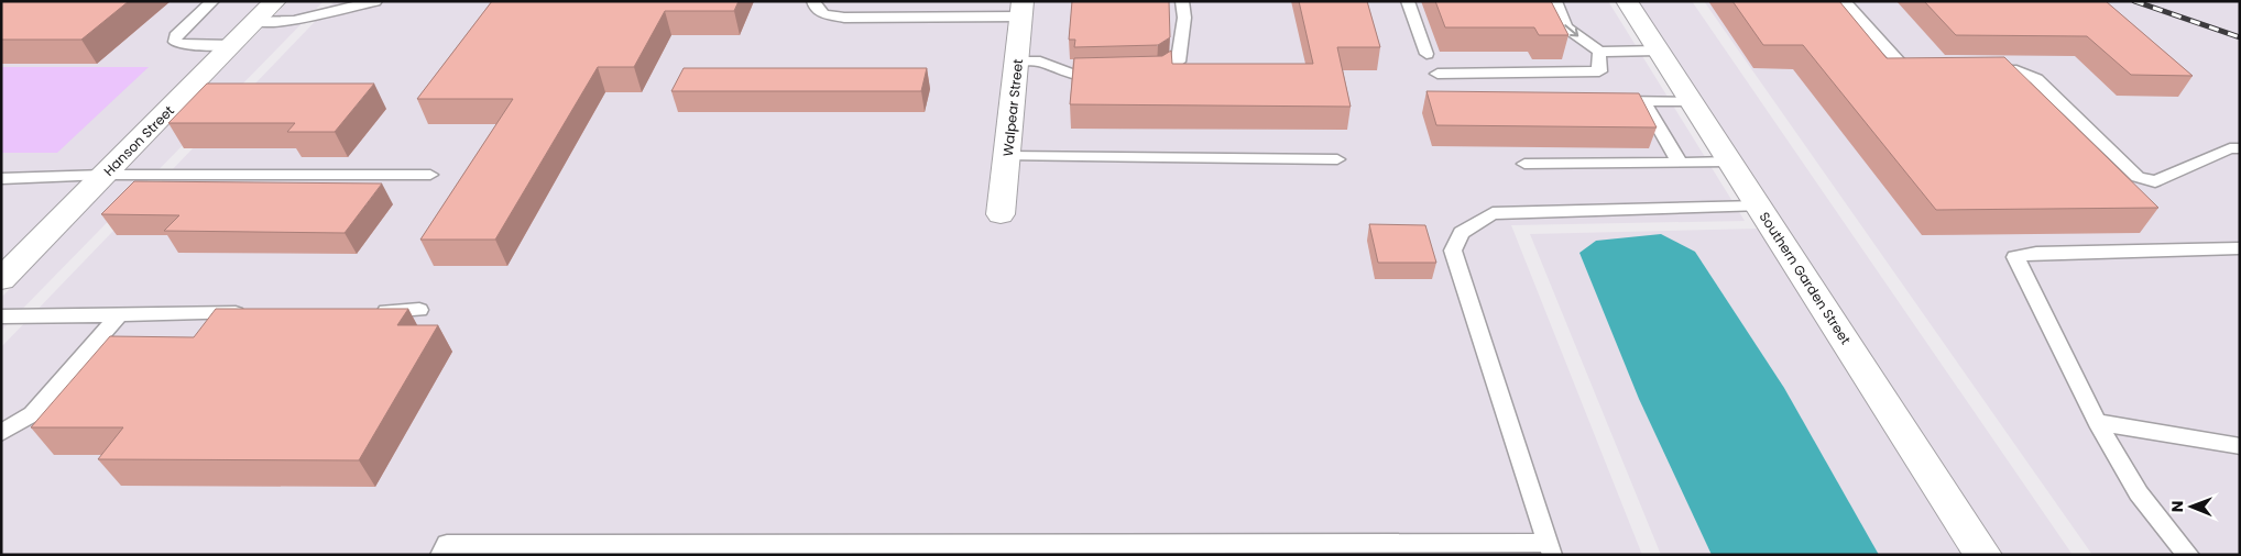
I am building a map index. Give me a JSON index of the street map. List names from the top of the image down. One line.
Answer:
{"streets":{"street":["Walpear Street","Hanson Street","Southern Garden Street"]},"north":"left"}
